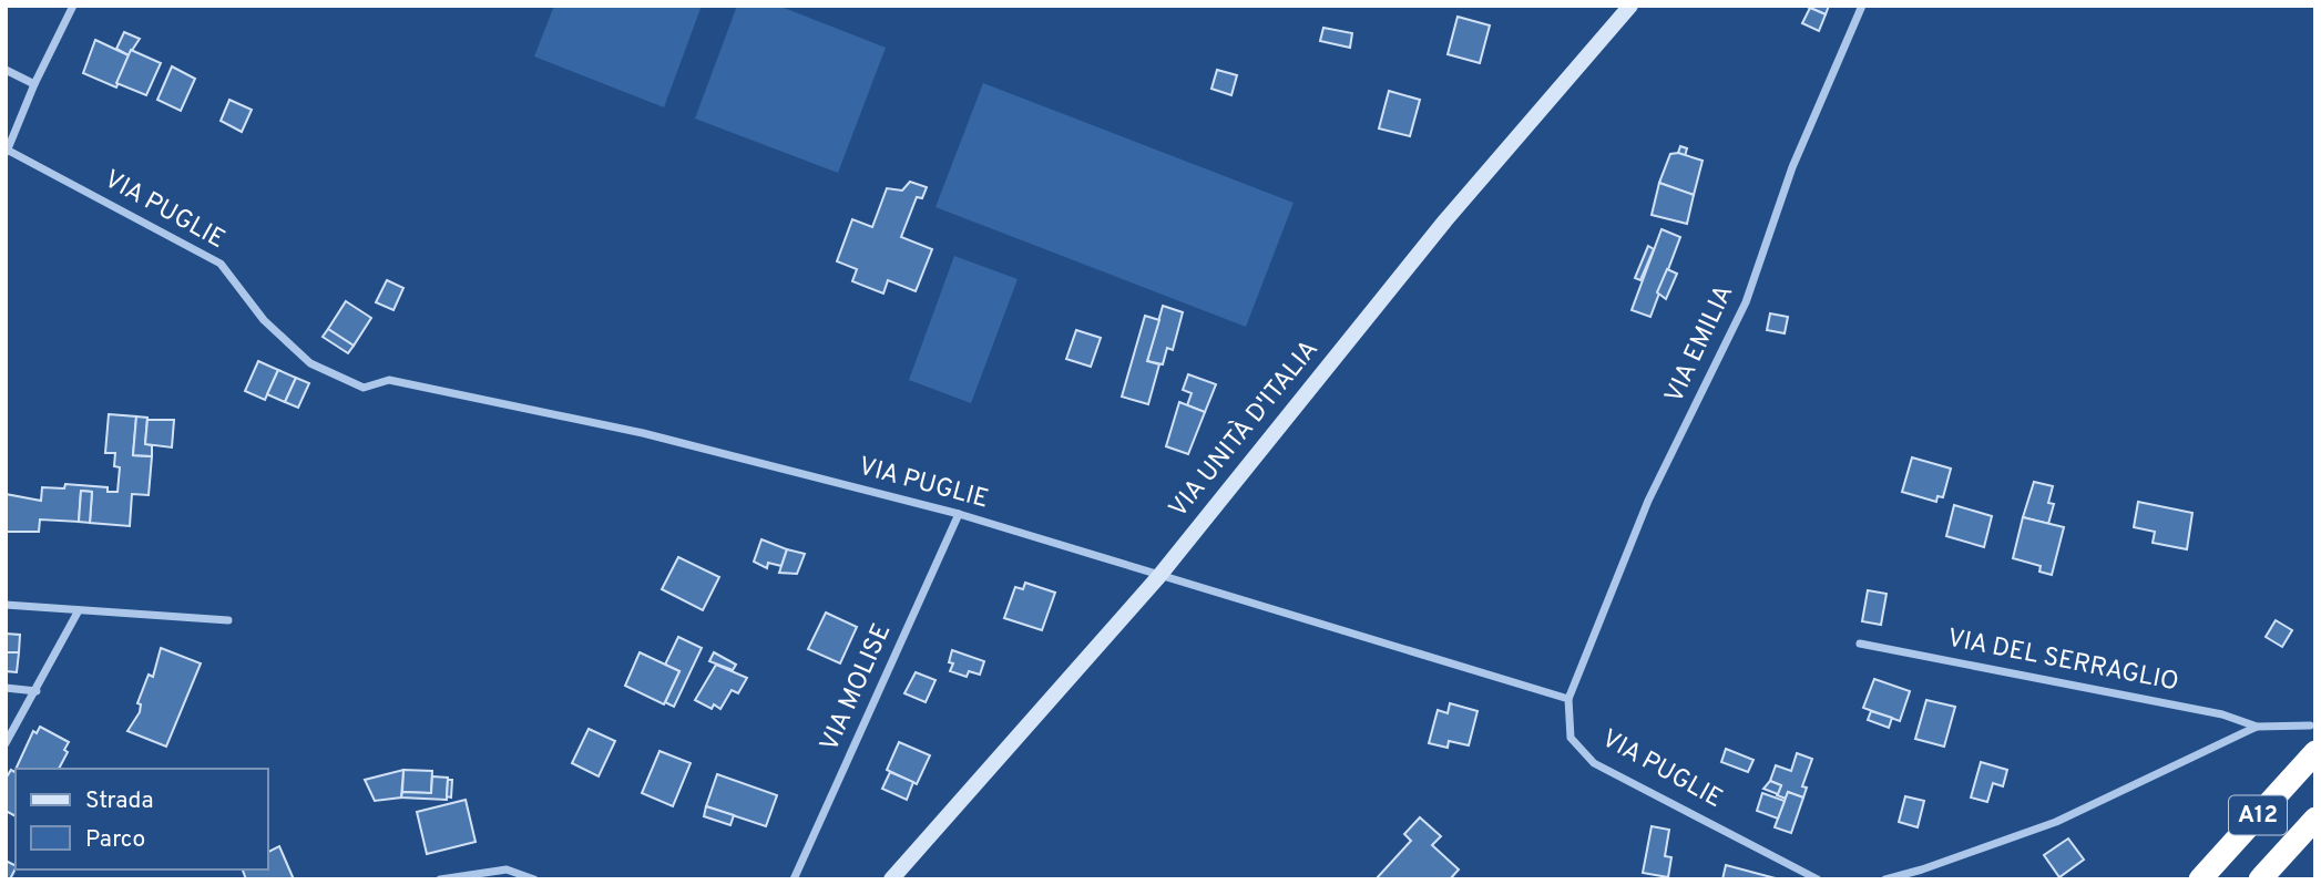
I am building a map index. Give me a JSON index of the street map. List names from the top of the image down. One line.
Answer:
{"streets":{"highway":["A12"],"main road":["VIA UNITÀ D'ITALIA"],"street":["VIA PUGLIE","VIA EMILIA","VIA DEL SERRAGLIO","VIA MOLISE"]},"crossings":[["VIA PUGLIE","VIA EMILIA"],["VIA PUGLIE","VIA UNITÀ D'ITALIA"],["VIA PUGLIE","VIA MOLISE"]],"legend":["Strada","Parco"]}
